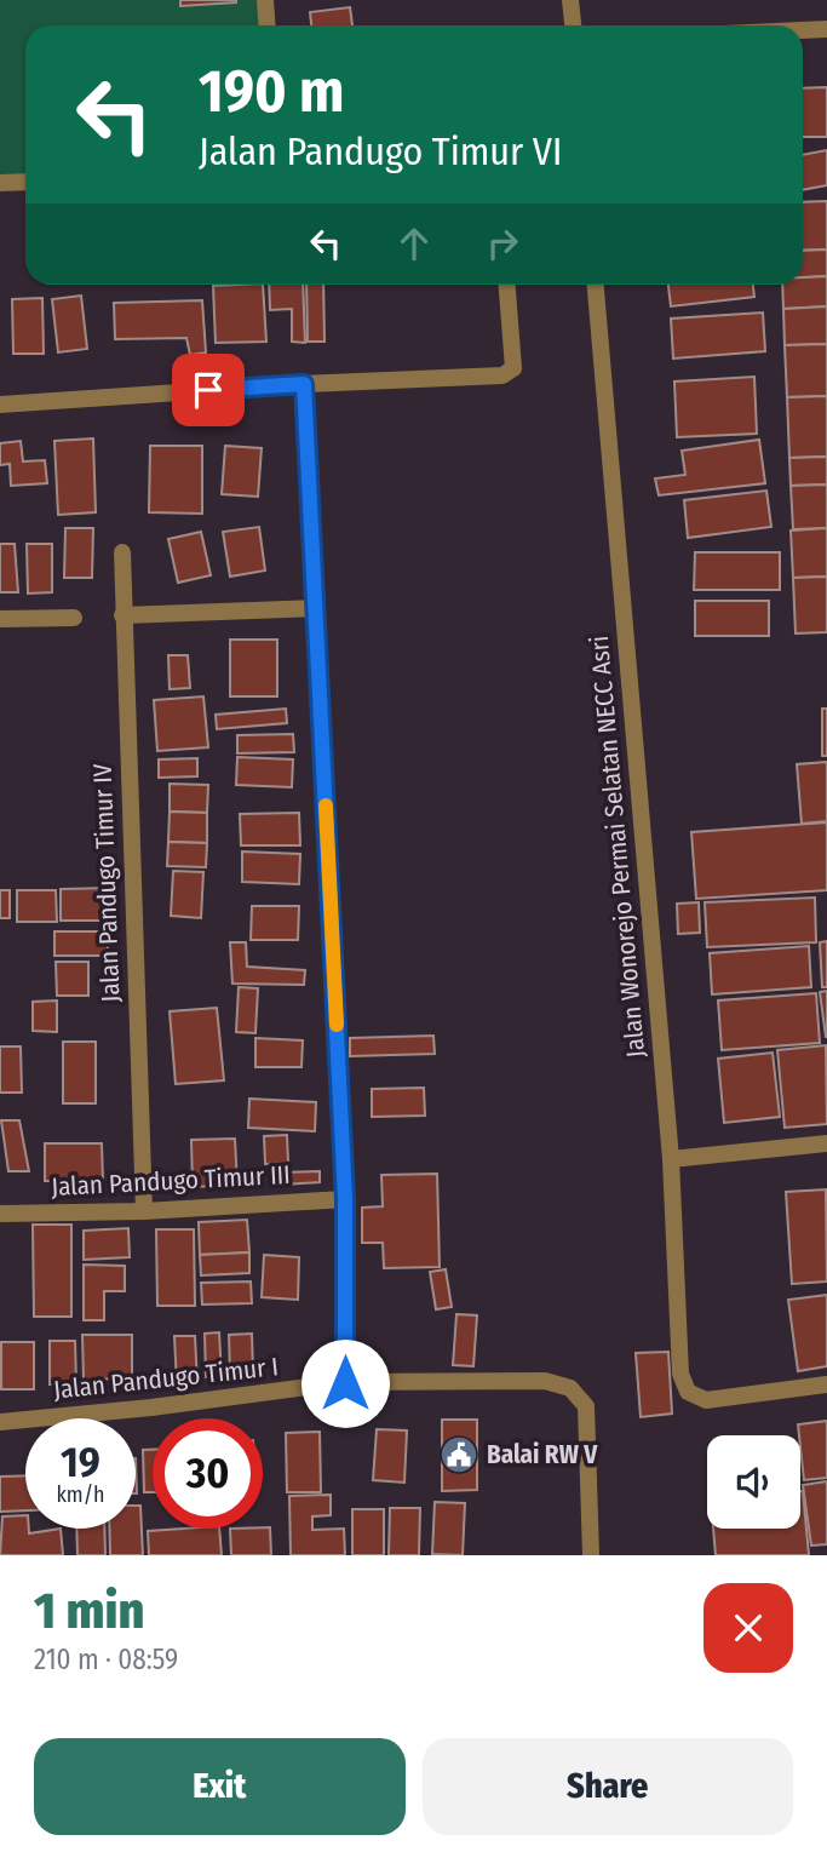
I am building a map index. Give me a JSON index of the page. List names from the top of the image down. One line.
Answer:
{"streets":{"street":["Jalan Wonorejo Permai Selatan NECC Asri","Jalan Pandugo Timur IV","Jalan Pandugo Timur III","Jalan Pandugo Timur I"]},"crossings":[["Jalan Pandugo Timur IV","Jalan Pandugo Timur III"]],"places":{"public building":["Balai RW V"]},"page":{"turn":["190 m","Jalan Pandugo Timur VI"],"speed":"19 km/h","limit":"30","heading":["1 min","210 m · 08:59"],"buttons":["Exit","Share"]}}
